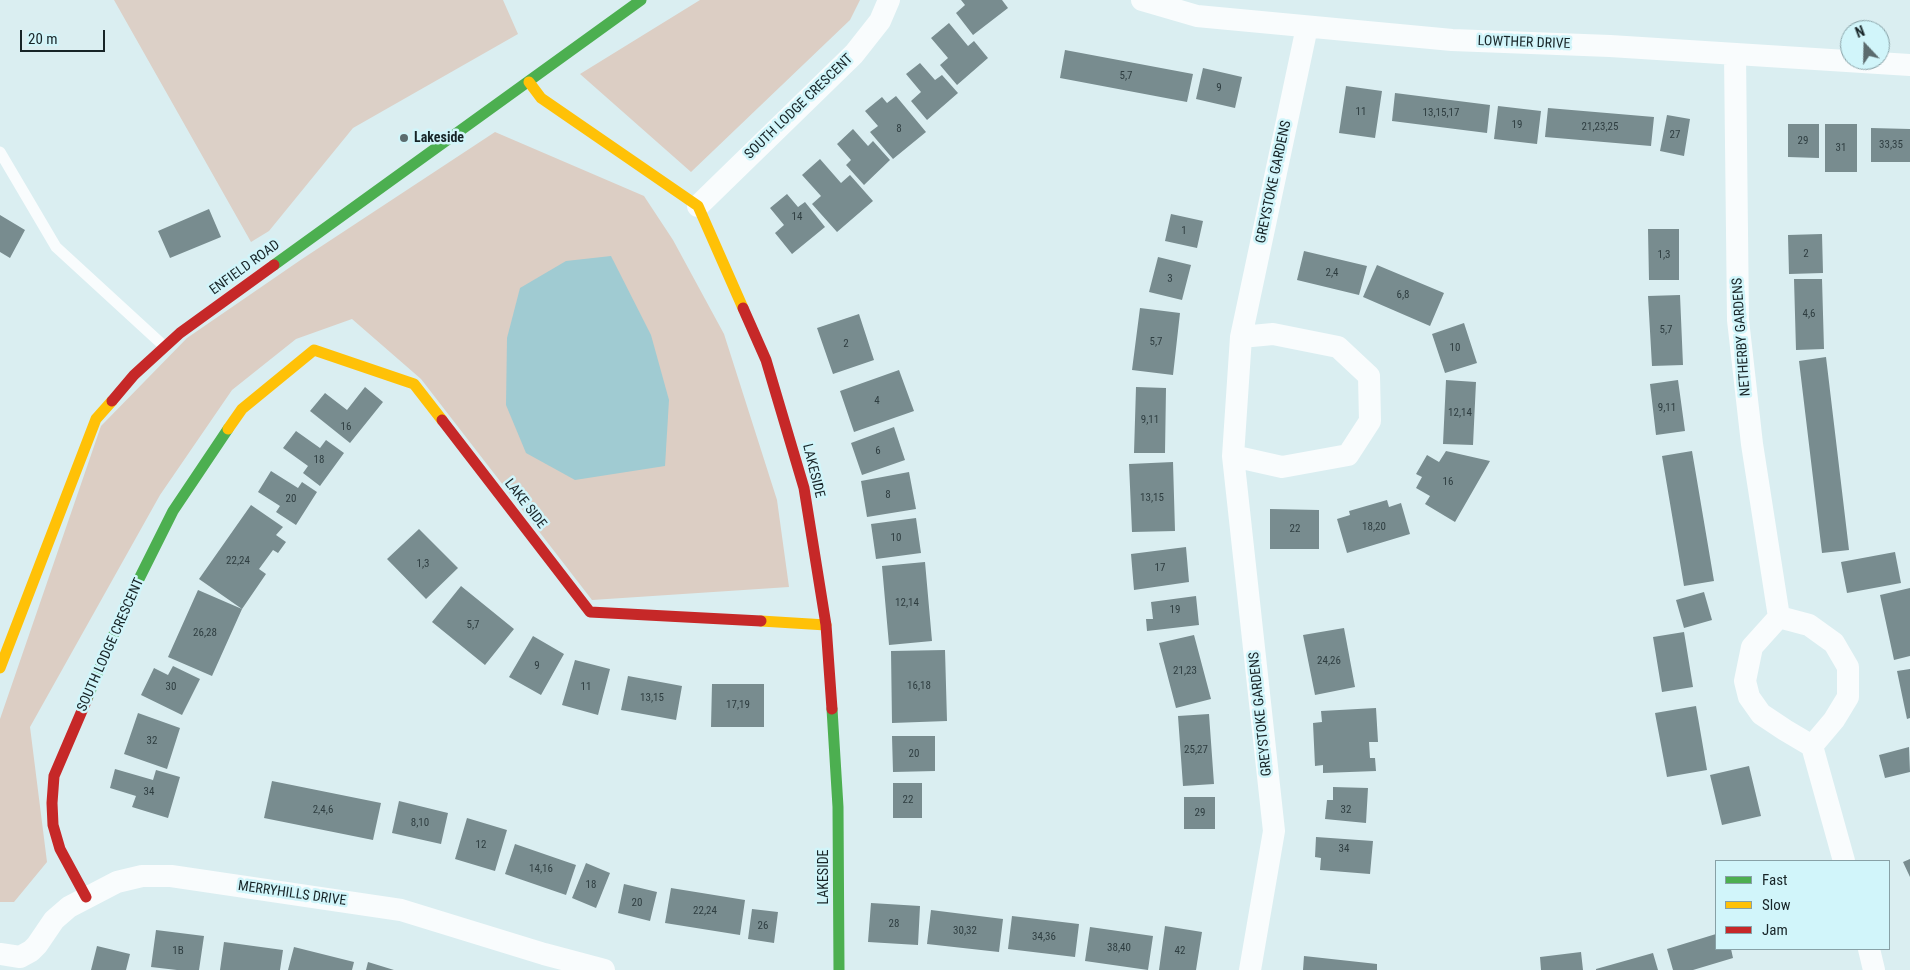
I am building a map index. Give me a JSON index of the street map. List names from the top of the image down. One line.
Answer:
{"streets":{"street":["LOWTHER DRIVE","SOUTH LODGE CRESCENT","GREYSTOKE GARDENS","ENFIELD ROAD","NETHERBY GARDENS","LAKESIDE","LAKE SIDE","MERRYHILLS DRIVE"]},"crossings":[["LOWTHER DRIVE","GREYSTOKE GARDENS"],["LOWTHER DRIVE","NETHERBY GARDENS"],["SOUTH LODGE CRESCENT","LAKESIDE"],["SOUTH LODGE CRESCENT","LAKE SIDE"],["SOUTH LODGE CRESCENT","MERRYHILLS DRIVE"],["LAKESIDE","LAKE SIDE"]],"places":["Lakeside"],"house_numbers":["5,7","9","11","13,15,17","19","21,23,25","8","27","29","33,35","31","14","1","2","1,3","2,4","3","6,8","4,6","5,7","5,7","2","10","4","9,11","12,14","9,11","16","6","18","16","8","13,15","20","18,20","22","10","22,24","1,3","17","12,14","19","5,7","26,28","24,26","9","21,23","16,18","30","11","13,15","17,19","32","25,27","20","34","22","2,4,6","32","29","8,10","12","34","14,16","18","20","22,24","28","26","30,32","34,36","38,40","1B","42"],"legend":["Fast","Slow","Jam"],"scale_bar":"20 m","north":"top"}
